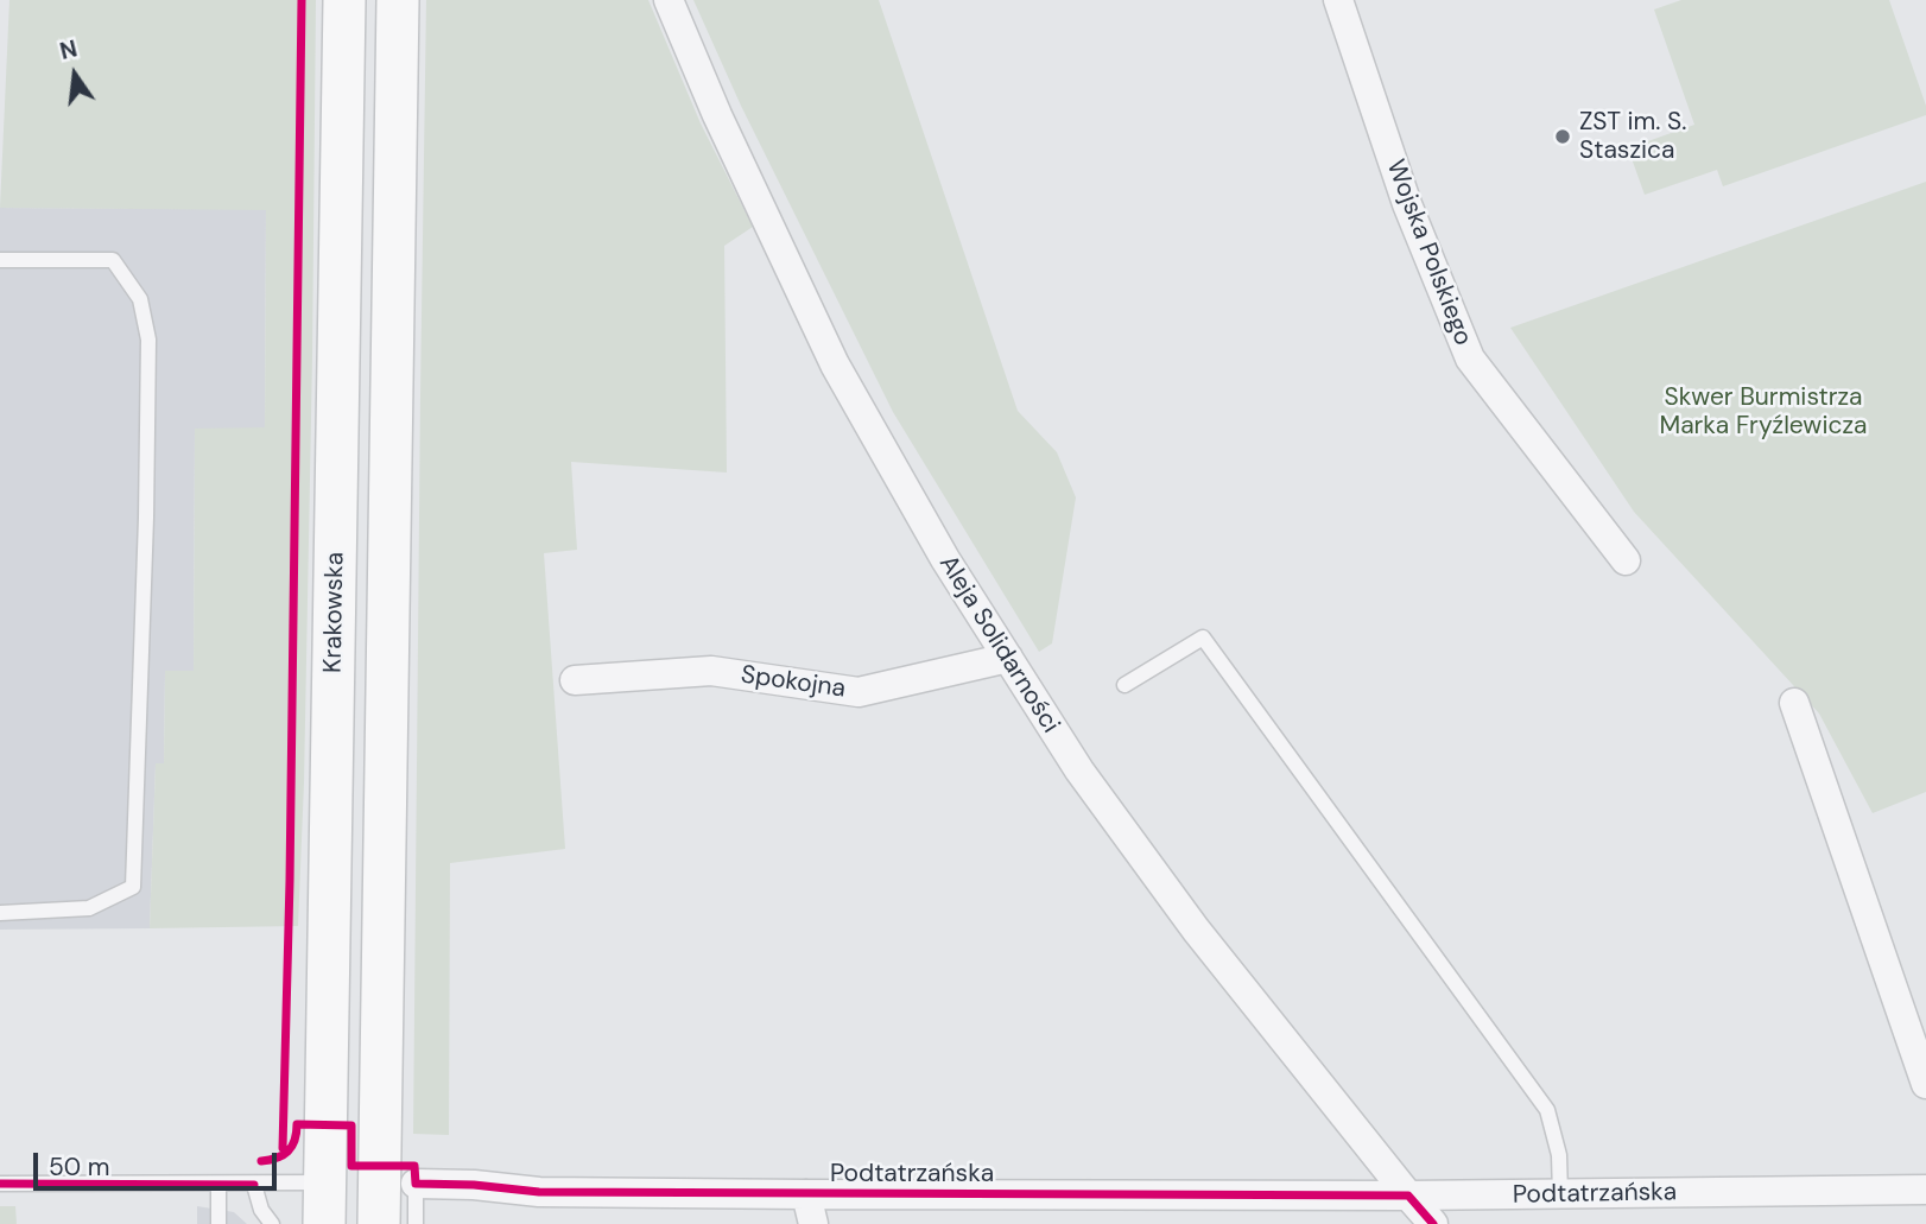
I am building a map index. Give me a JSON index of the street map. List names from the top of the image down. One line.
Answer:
{"streets":{"main road":["Krakowska"],"street":["Wojska Polskiego","Aleja Solidarności","Spokojna","Podtatrzańska"]},"crossings":[["Aleja Solidarności","Spokojna"],["Aleja Solidarności","Podtatrzańska"]],"parks":["Skwer Burmistrza Marka Fryźlewicza"],"places":["ZST im. S. Staszica"],"scale_bar":"50 m","north":"top"}
